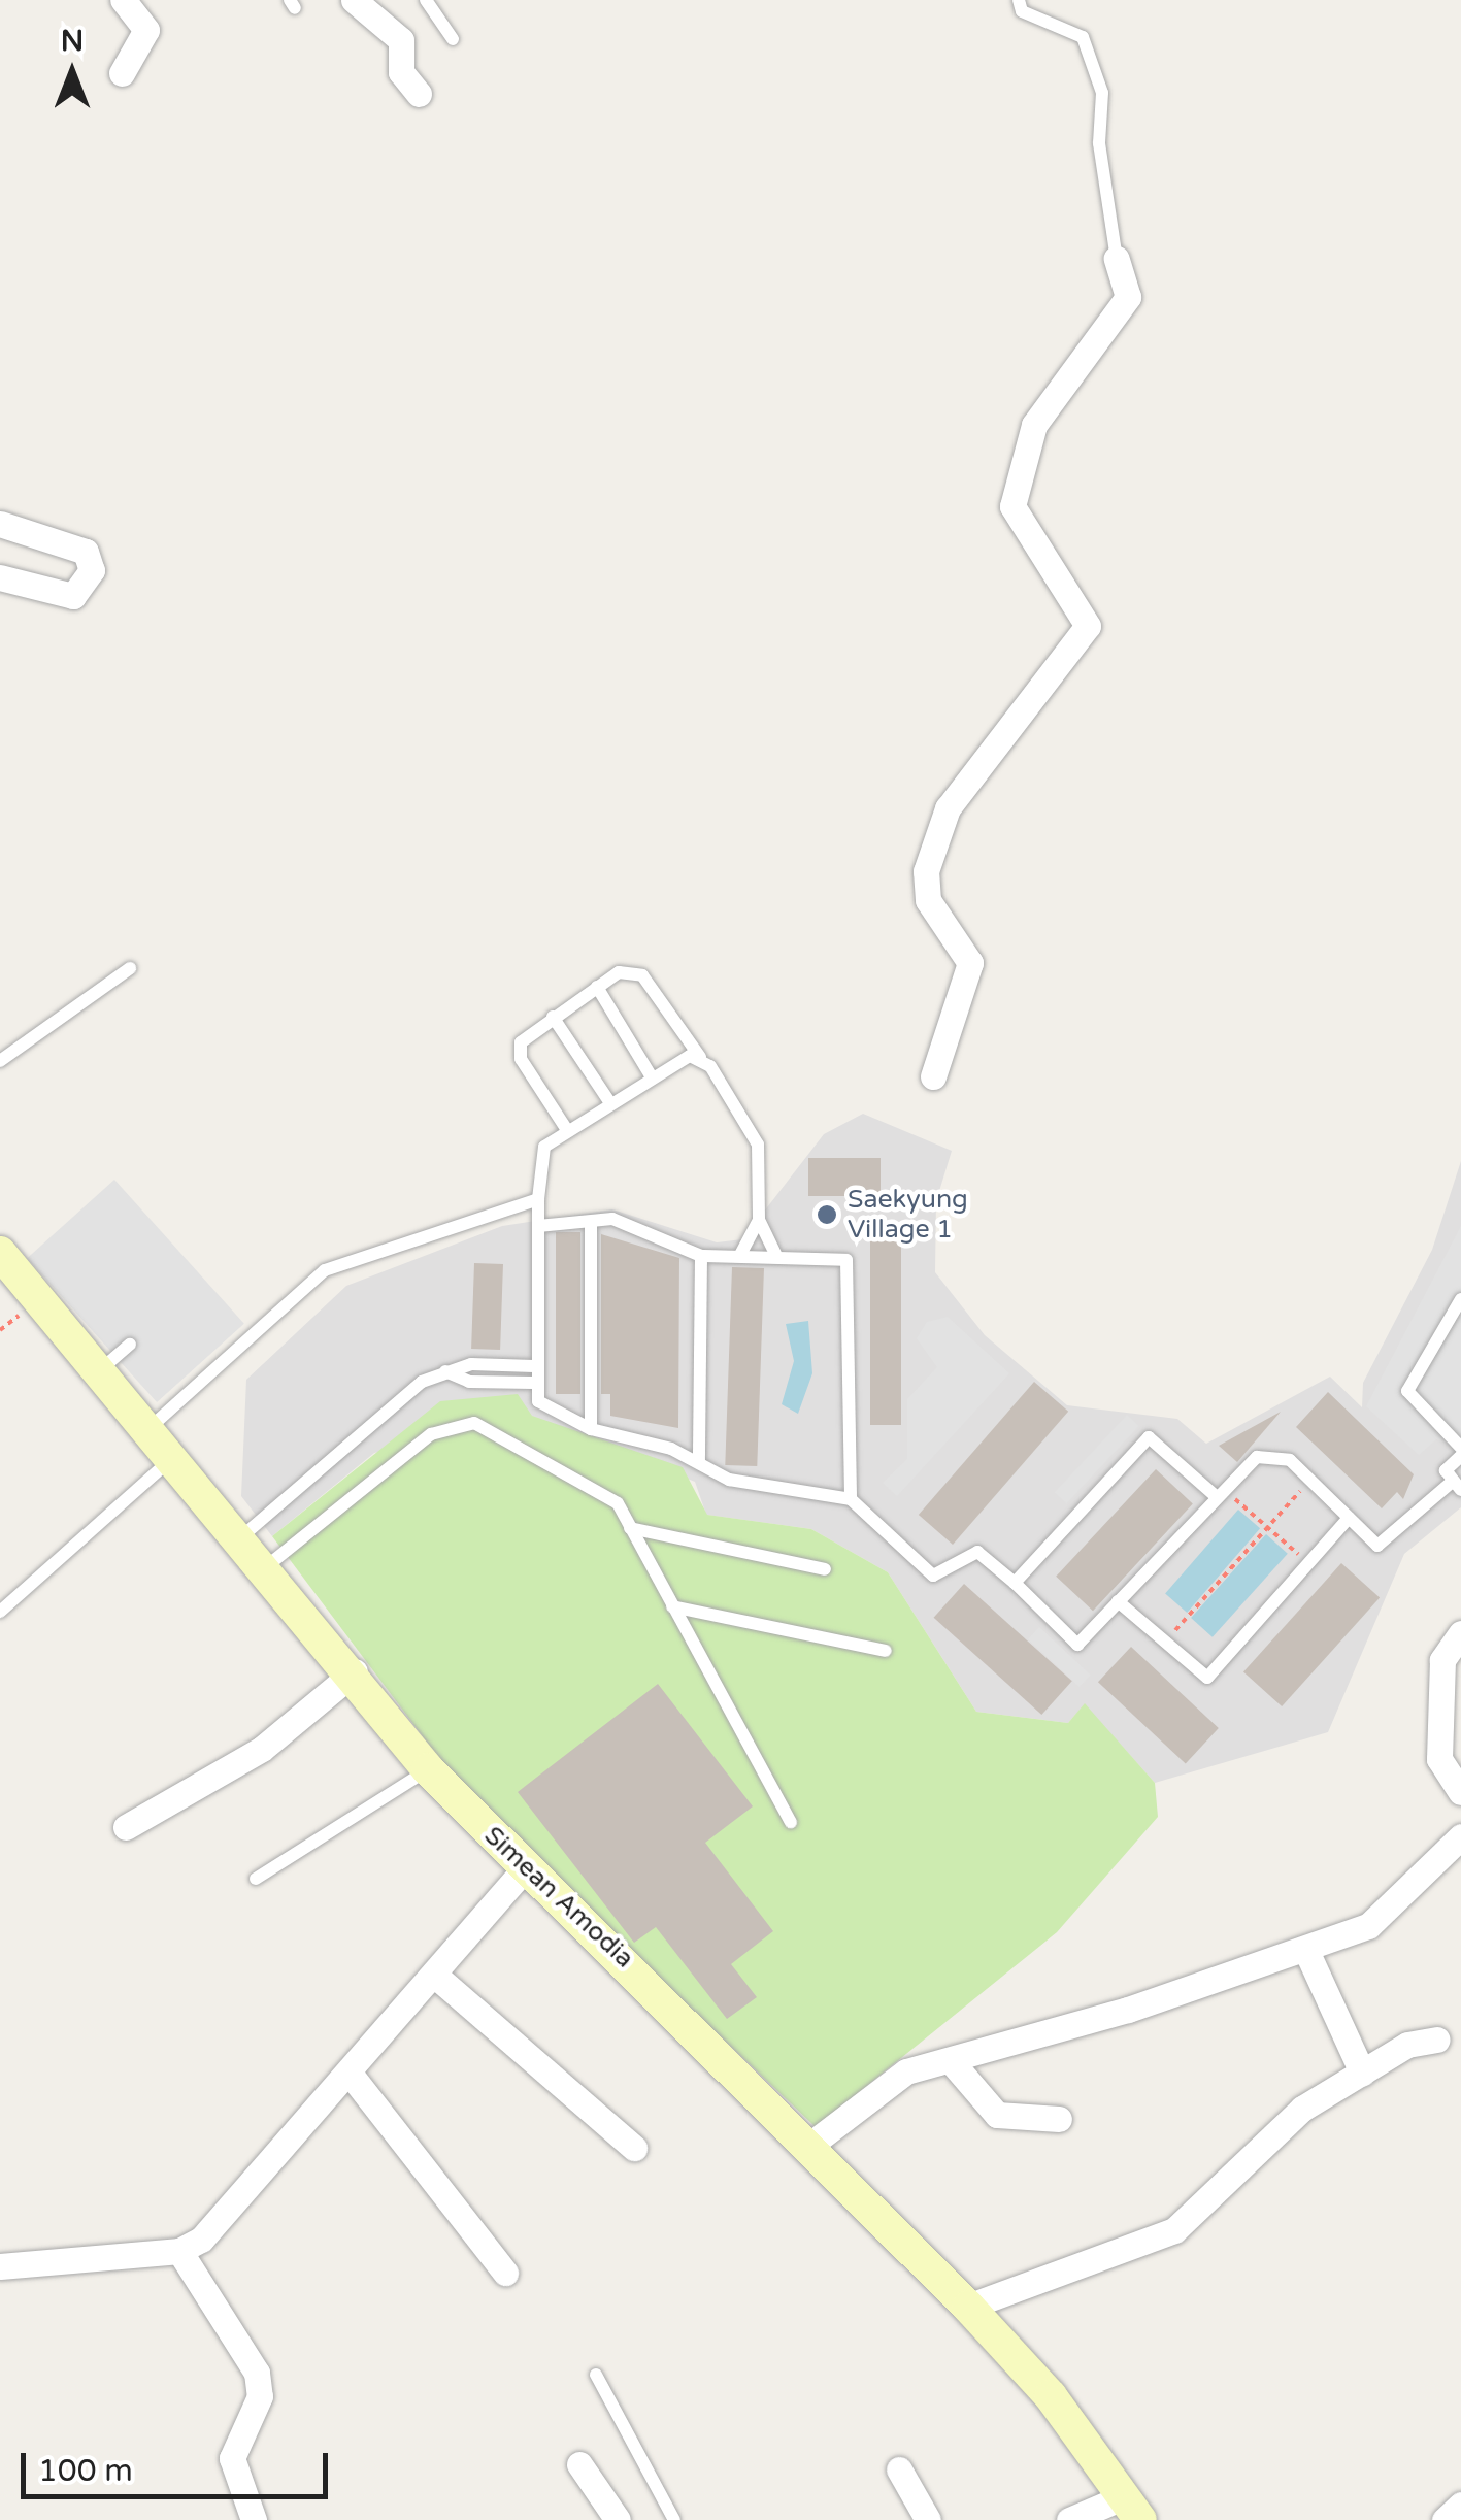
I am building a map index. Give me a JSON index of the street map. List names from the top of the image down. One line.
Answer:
{"streets":{"street":["Simean Amodia"]},"places":["Saekyung Village 1"],"scale_bar":"100 m","north":"top"}
